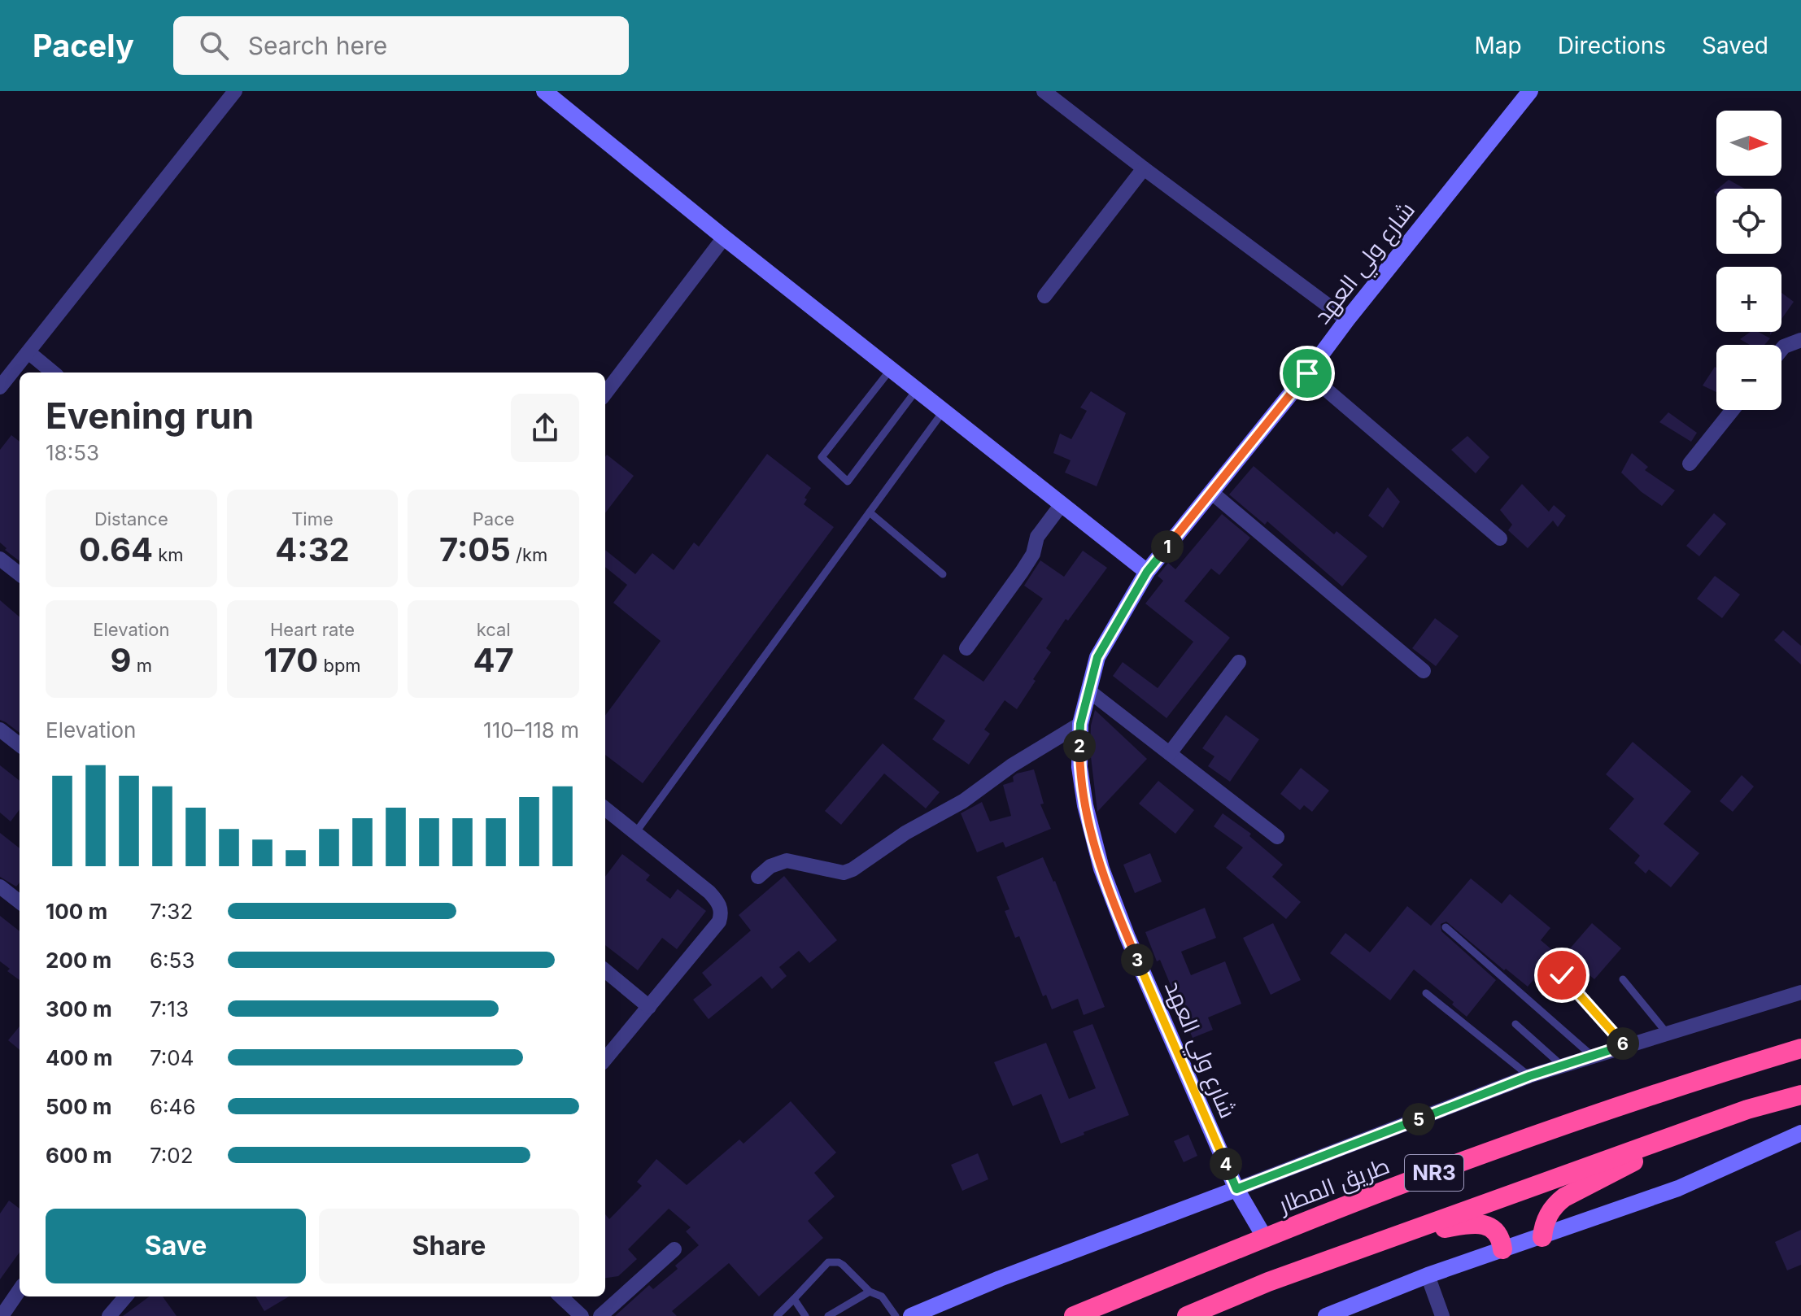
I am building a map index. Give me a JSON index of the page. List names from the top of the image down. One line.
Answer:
{"streets":{"highway":["NR3","طريق المطار"],"street":["شارع ولي العهد"]},"crossings":[["شارع ولي العهد","طريق المطار"]],"north":"right","page":{"header":"Pacely","search":"Search here","nav":["Map","Directions","Saved"],"map_buttons":["+","−"],"heading":["Evening run","18:53"],"stats":[["Distance","0.64 km"],["Time","4:32"],["Pace","7:05 /km"],["Elevation","9 m"],["Heart rate","170 bpm"],["kcal","47"]],"pins":["1","2","3","6","5","4"],"chart":["Elevation","110–118 m"],"list":[{"name":"100 m","note":"7:32"},{"name":"200 m","note":"6:53"},{"name":"300 m","note":"7:13"},{"name":"400 m","note":"7:04"},{"name":"500 m","note":"6:46"},{"name":"600 m","note":"7:02"}],"buttons":["Save","Share"]}}
